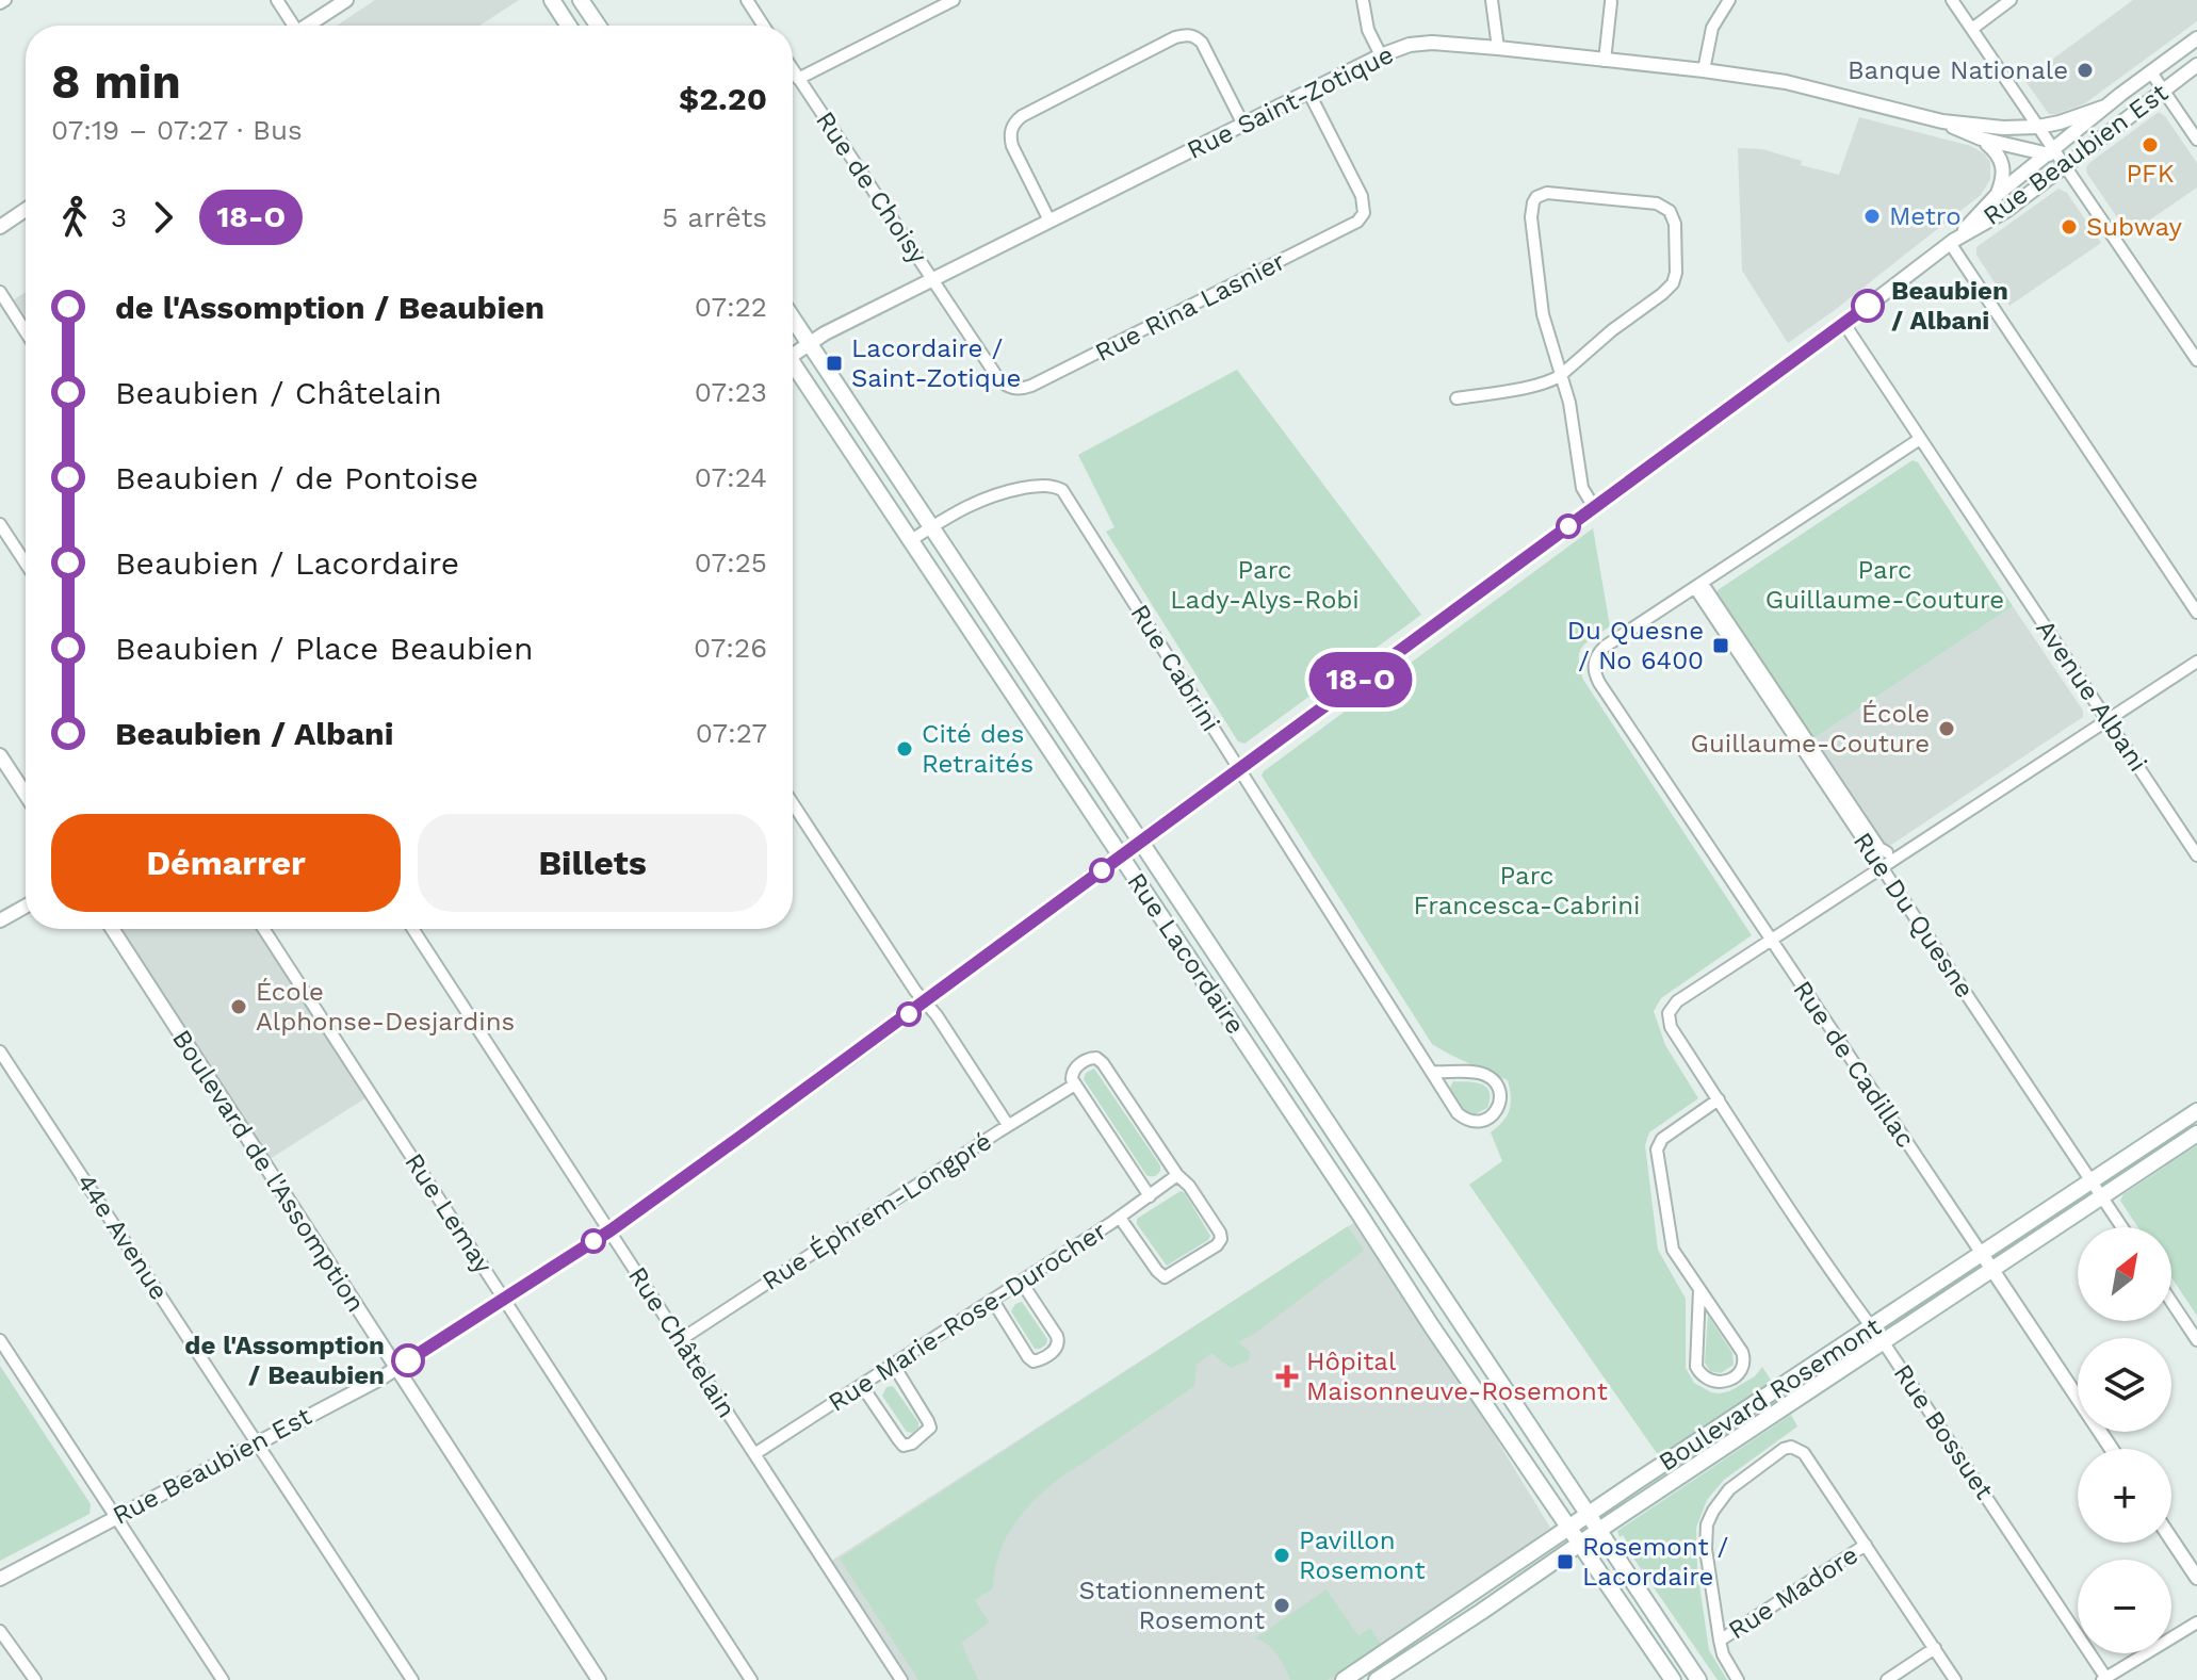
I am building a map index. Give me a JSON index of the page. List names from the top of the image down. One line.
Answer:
{"streets":{"main road":["Rue Lacordaire","Boulevard Rosemont"],"street":["Rue Saint-Zotique","Rue Beaubien Est","Rue de Choisy","Rue Rina Lasnier","Rue Cabrini","Avenue Albani","Rue Du Quesne","Rue de Cadillac","Boulevard de l'Assomption","Rue Éphrem-Longpré","Rue Lemay","44e Avenue","Rue Marie-Rose-Durocher","Rue Châtelain","Rue Bossuet","Rue Madore"]},"crossings":[["Rue Saint-Zotique","Rue Beaubien Est"],["Rue Saint-Zotique","Rue de Choisy"],["Rue Saint-Zotique","Rue Rina Lasnier"],["Rue Saint-Zotique","Rue Lacordaire"],["Rue Beaubien Est","Rue Cabrini"],["Rue Beaubien Est","Avenue Albani"],["Rue Beaubien Est","Rue Lacordaire"],["Rue Beaubien Est","Boulevard de l'Assomption"],["Rue Beaubien Est","Rue Lemay"],["Rue Beaubien Est","44e Avenue"],["Rue Beaubien Est","Rue Châtelain"],["Rue de Choisy","Rue Rina Lasnier"],["Rue Cabrini","Rue Lacordaire"],["Rue Du Quesne","Rue de Cadillac"],["Rue Du Quesne","Boulevard Rosemont"],["Rue Lacordaire","Boulevard Rosemont"],["Rue de Cadillac","Boulevard Rosemont"],["Rue de Cadillac","Rue Bossuet"],["Rue Éphrem-Longpré","Rue Châtelain"],["Rue Marie-Rose-Durocher","Rue Châtelain"],["Boulevard Rosemont","Rue Bossuet"]],"parks":["Parc Lady-Alys-Robi","Parc Guillaume-Couture","Parc Francesca-Cabrini"],"places":{"other":["Banque Nationale","PFK","Metro","Subway","Beaubien / Albani","École Guillaume-Couture","Cité des Retraités","École Alphonse-Desjardins","de l'Assomption / Beaubien","Pavillon Rosemont","Stationnement Rosemont"],"transit":["Lacordaire / Saint-Zotique","Du Quesne / No 6400","Rosemont / Lacordaire"],"health":["Hôpital Maisonneuve-Rosemont"]},"lines":["bus line 18-O"],"north":"top right","page":{"on_map":"18-O","heading":["8 min","07:19 – 07:27 · Bus","$2.20"],"legs":["3","18-O","5 arrêts"],"list":[{"name":"de l'Assomption / Beaubien","value":"07:22"},{"name":"Beaubien / Châtelain","value":"07:23"},{"name":"Beaubien / de Pontoise","value":"07:24"},{"name":"Beaubien / Lacordaire","value":"07:25"},{"name":"Beaubien / Place Beaubien","value":"07:26"},{"name":"Beaubien / Albani","value":"07:27"}],"buttons":["Démarrer","Billets"],"map_buttons":["+","−"]}}
